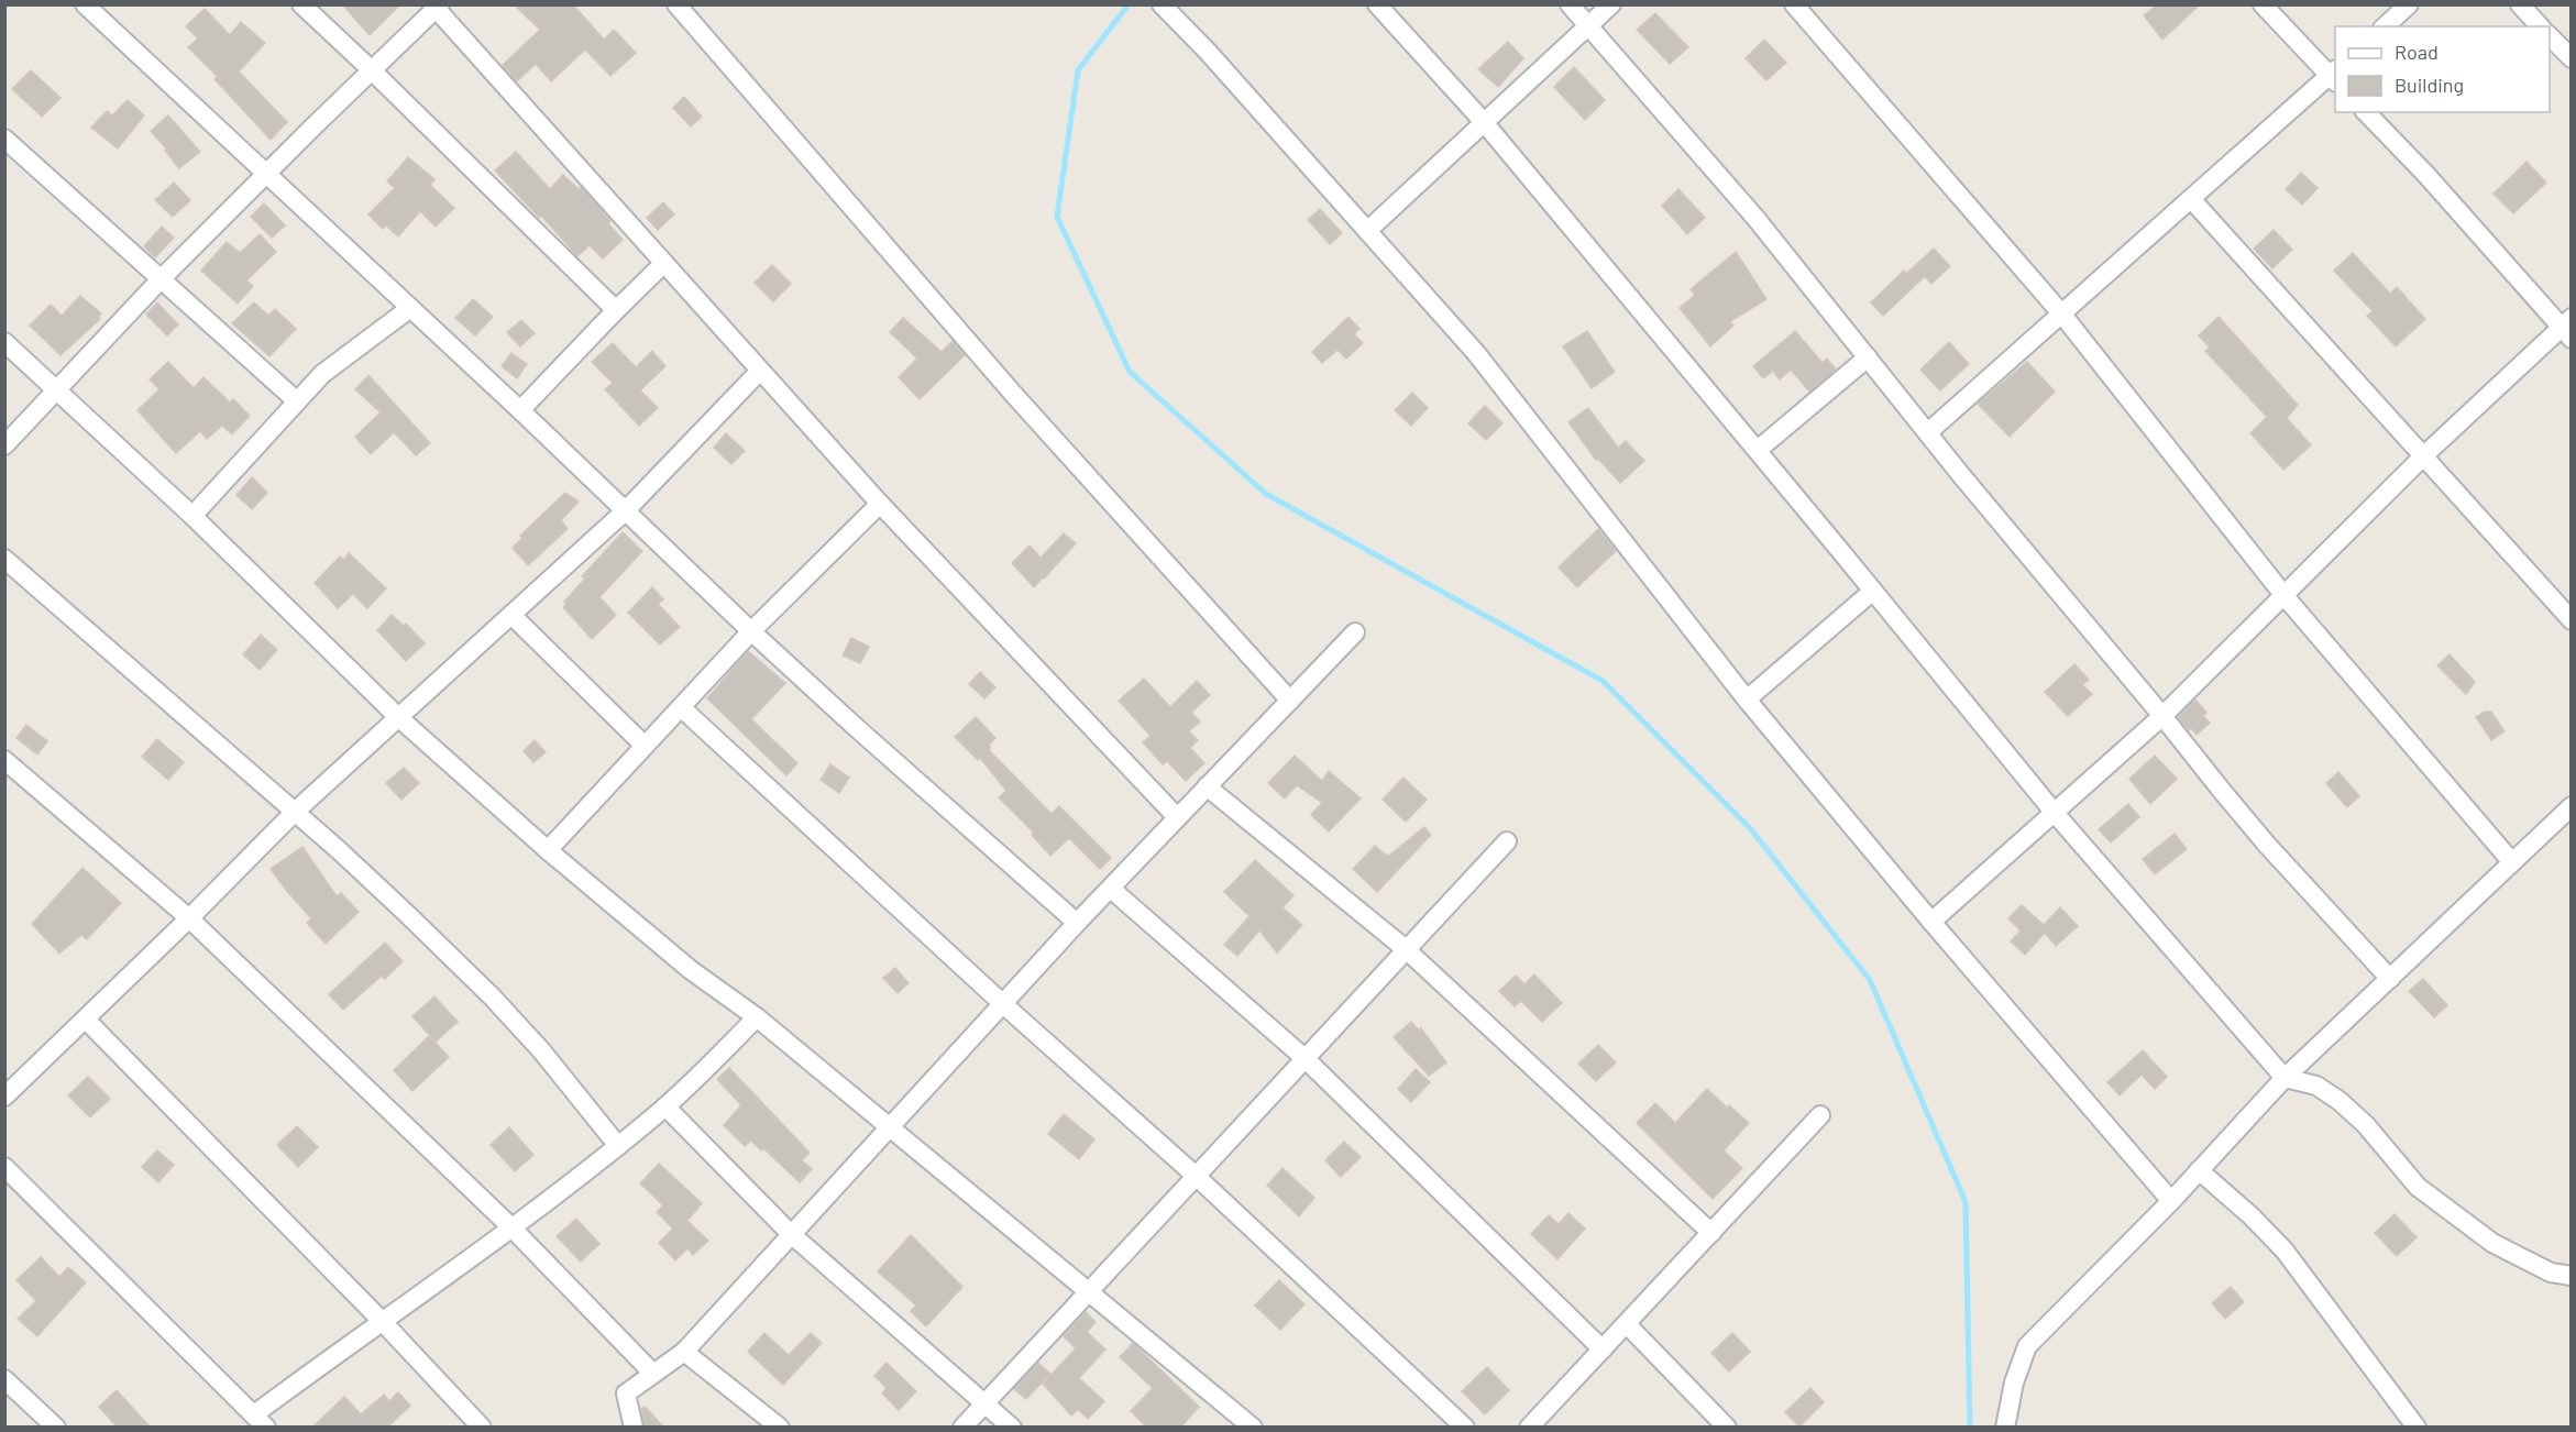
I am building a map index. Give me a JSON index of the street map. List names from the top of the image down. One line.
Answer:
{"legend":["Road","Building"]}
